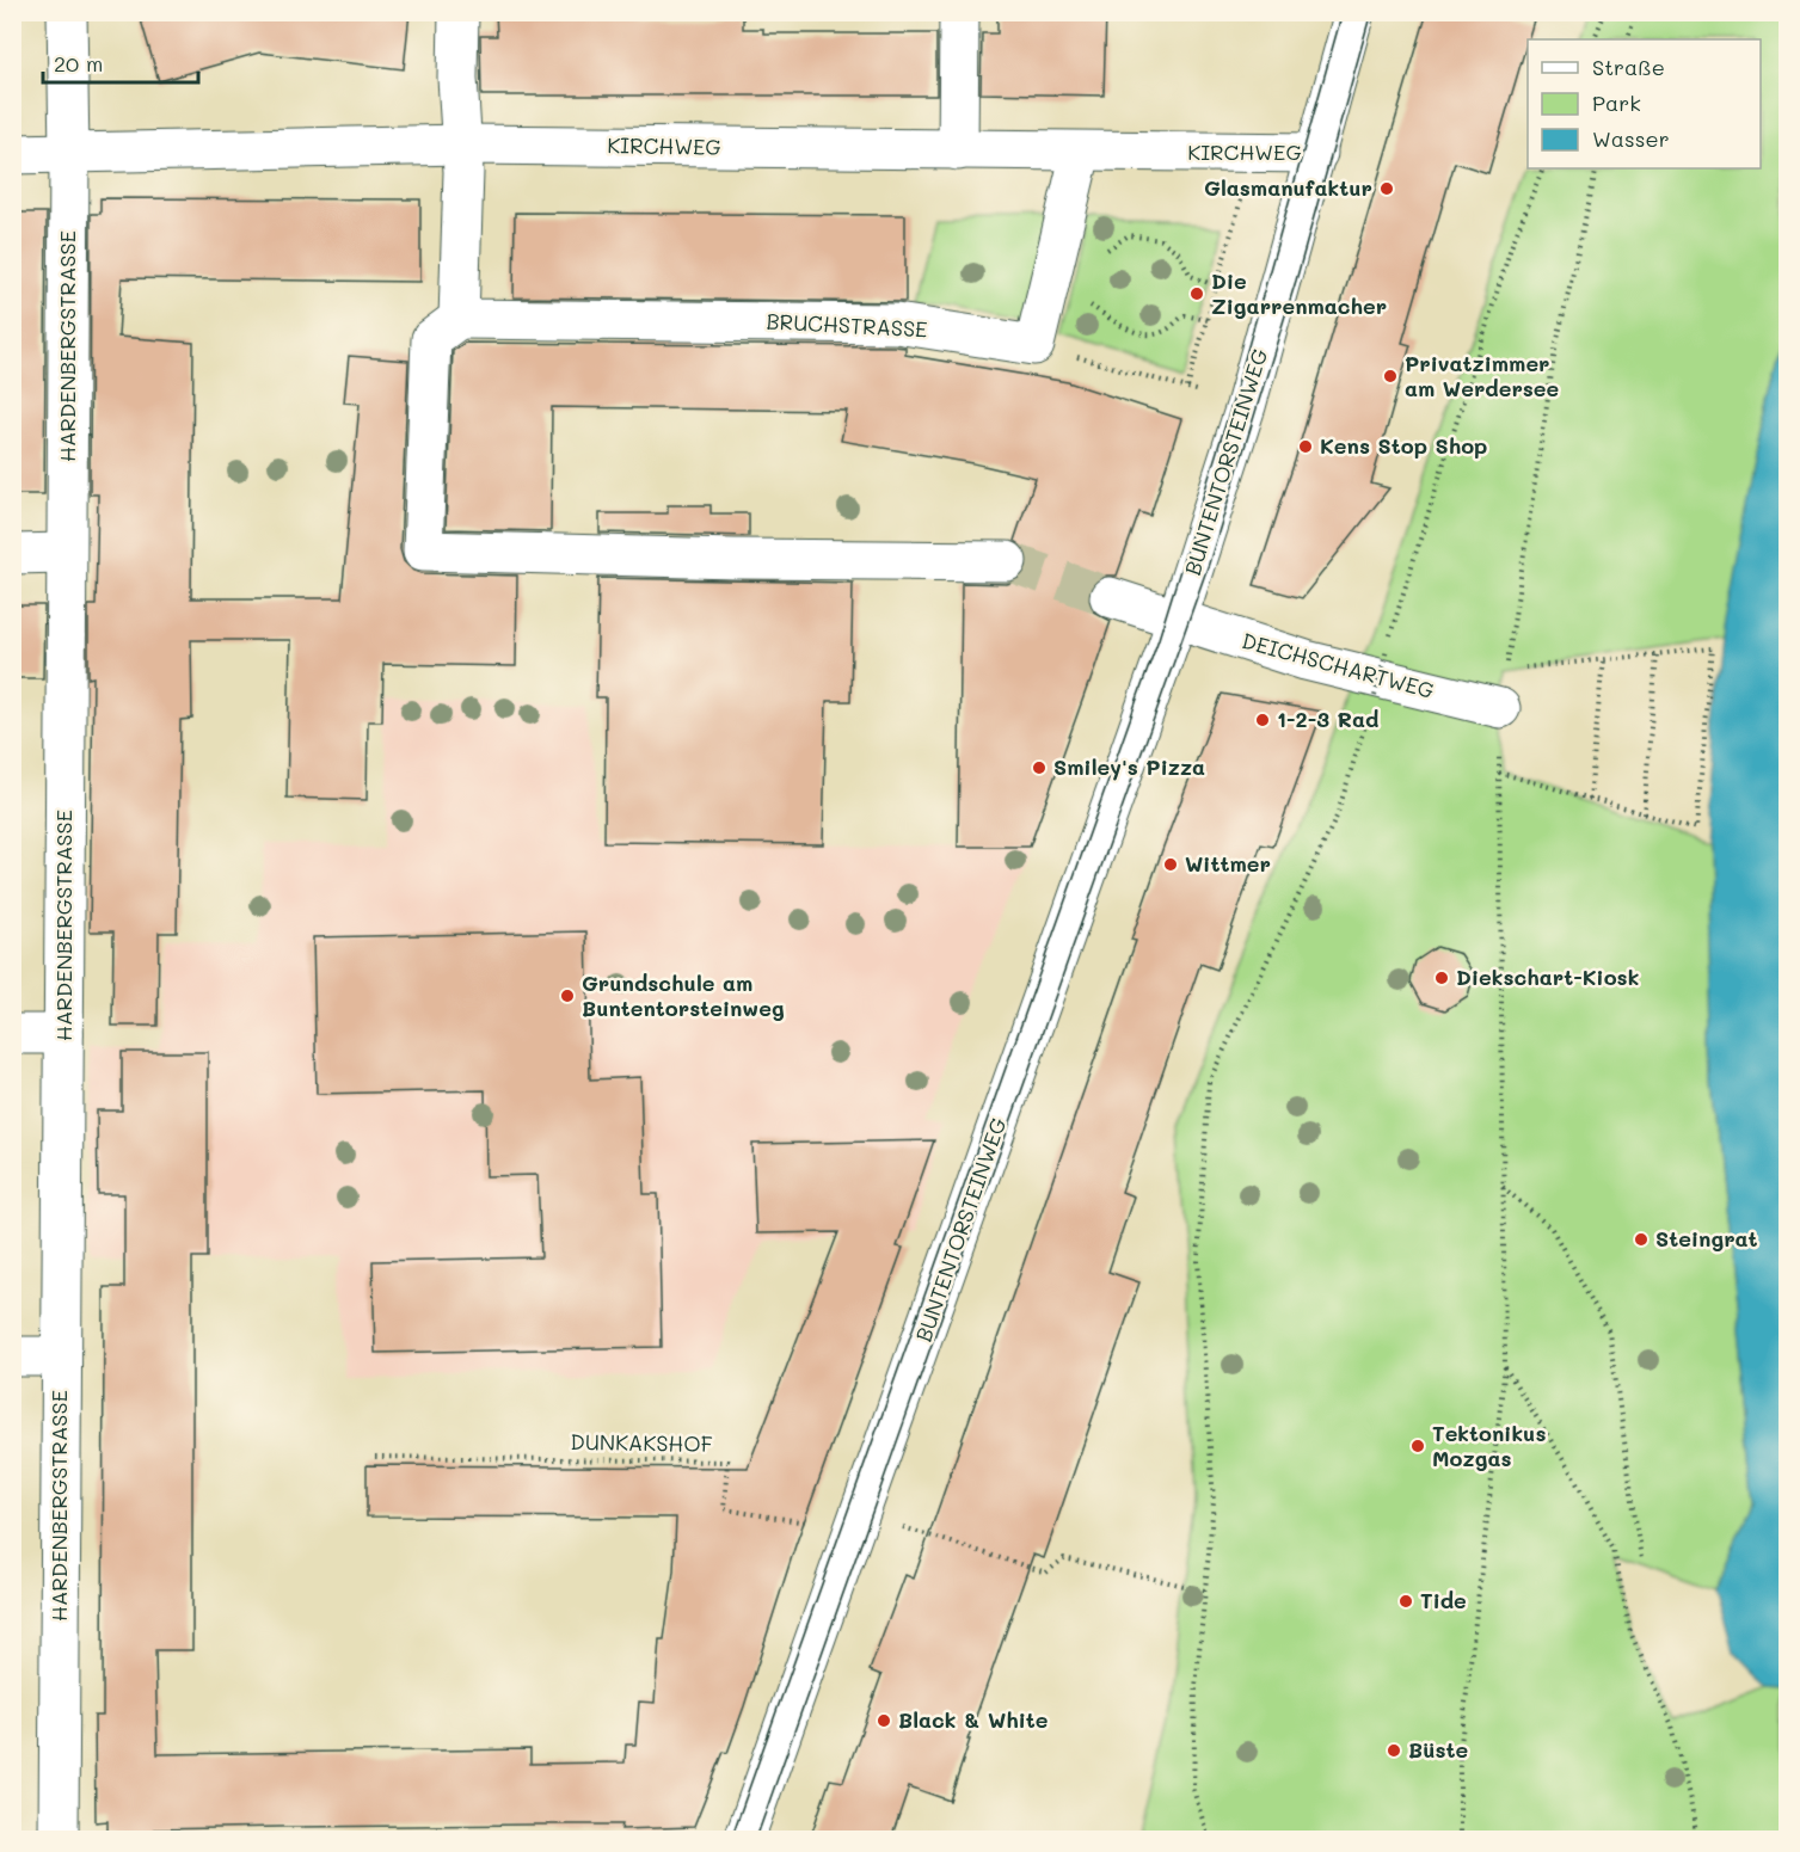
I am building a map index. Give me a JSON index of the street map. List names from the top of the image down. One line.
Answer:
{"streets":{"street":["KIRCHWEG","BRUCHSTRASSE","HARDENBERGSTRASSE","BUNTENTORSTEINWEG","DEICHSCHARTWEG"],"path":["DUNKAKSHOF"]},"crossings":[["KIRCHWEG","HARDENBERGSTRASSE"],["KIRCHWEG","BUNTENTORSTEINWEG"],["BUNTENTORSTEINWEG","DEICHSCHARTWEG"],["BUNTENTORSTEINWEG","DUNKAKSHOF"]],"places":["Glasmanufaktur","Die Zigarrenmacher","Privatzimmer am Werdersee","Kens Stop Shop","1-2-3 Rad","Smiley's Pizza","Wittmer","Diekschart-Kiosk","Grundschule am Buntentorsteinweg","Steingrat","Tektonikus Mozgas","Tide","Black & White","Büste"],"legend":["Straße","Park","Wasser"],"scale_bar":"20 m"}
